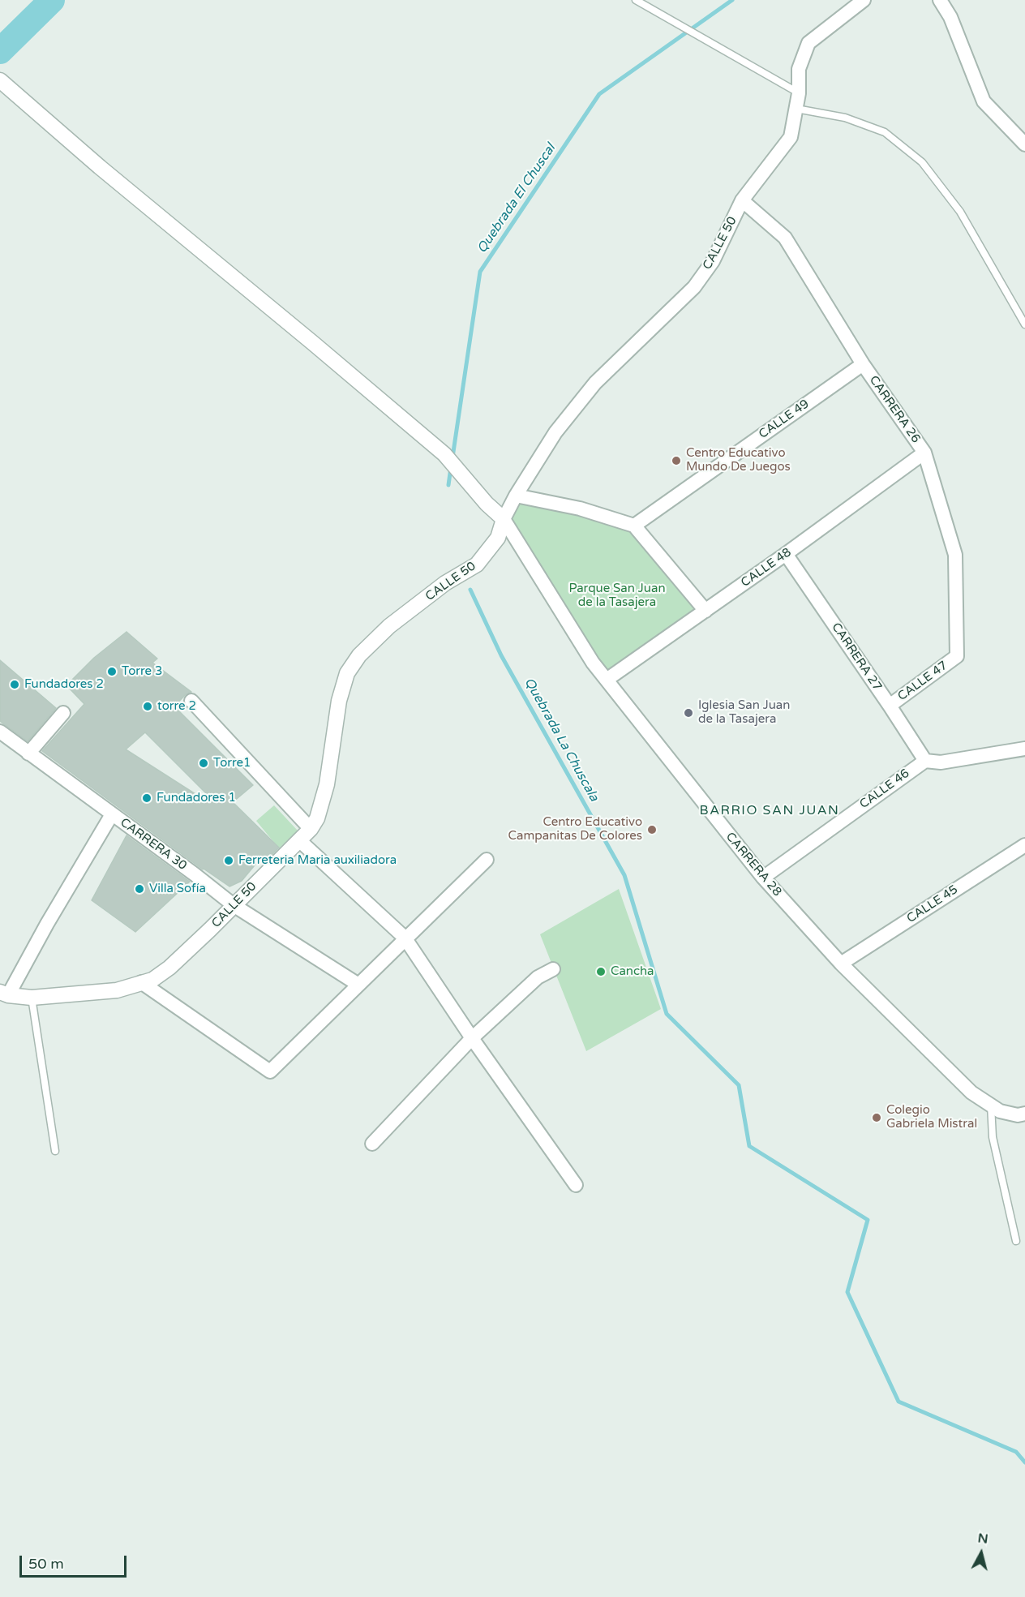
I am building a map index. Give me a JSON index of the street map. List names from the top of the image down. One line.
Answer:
{"streets":{"street":["CALLE 50","CARRERA 26","CALLE 49","CALLE 48","CARRERA 27","CALLE 47","CALLE 46","CARRERA 30","CARRERA 28","CALLE 45"]},"crossings":[["CALLE 50","CARRERA 26"],["CALLE 50","CARRERA 30"],["CALLE 50","CARRERA 28"],["CARRERA 26","CALLE 49"],["CARRERA 26","CALLE 48"],["CARRERA 26","CALLE 47"],["CALLE 48","CARRERA 27"],["CALLE 48","CARRERA 28"],["CARRERA 27","CALLE 47"],["CARRERA 27","CALLE 46"],["CALLE 46","CARRERA 28"],["CARRERA 28","CALLE 45"]],"districts":["BARRIO SAN JUAN"],"water":["Quebrada El Chuscal","Quebrada La Chuscala"],"parks":["Parque San Juan de la Tasajera"],"places":["Centro Educativo Mundo De Juegos","Torre 3","Fundadores 2","torre 2","Iglesia San Juan de la Tasajera","Torre1","Fundadores 1","Centro Educativo Campanitas De Colores","Ferreteria Maria auxiliadora","Villa Sofía","Cancha","Colegio Gabriela Mistral"],"scale_bar":"50 m","north":"top"}
